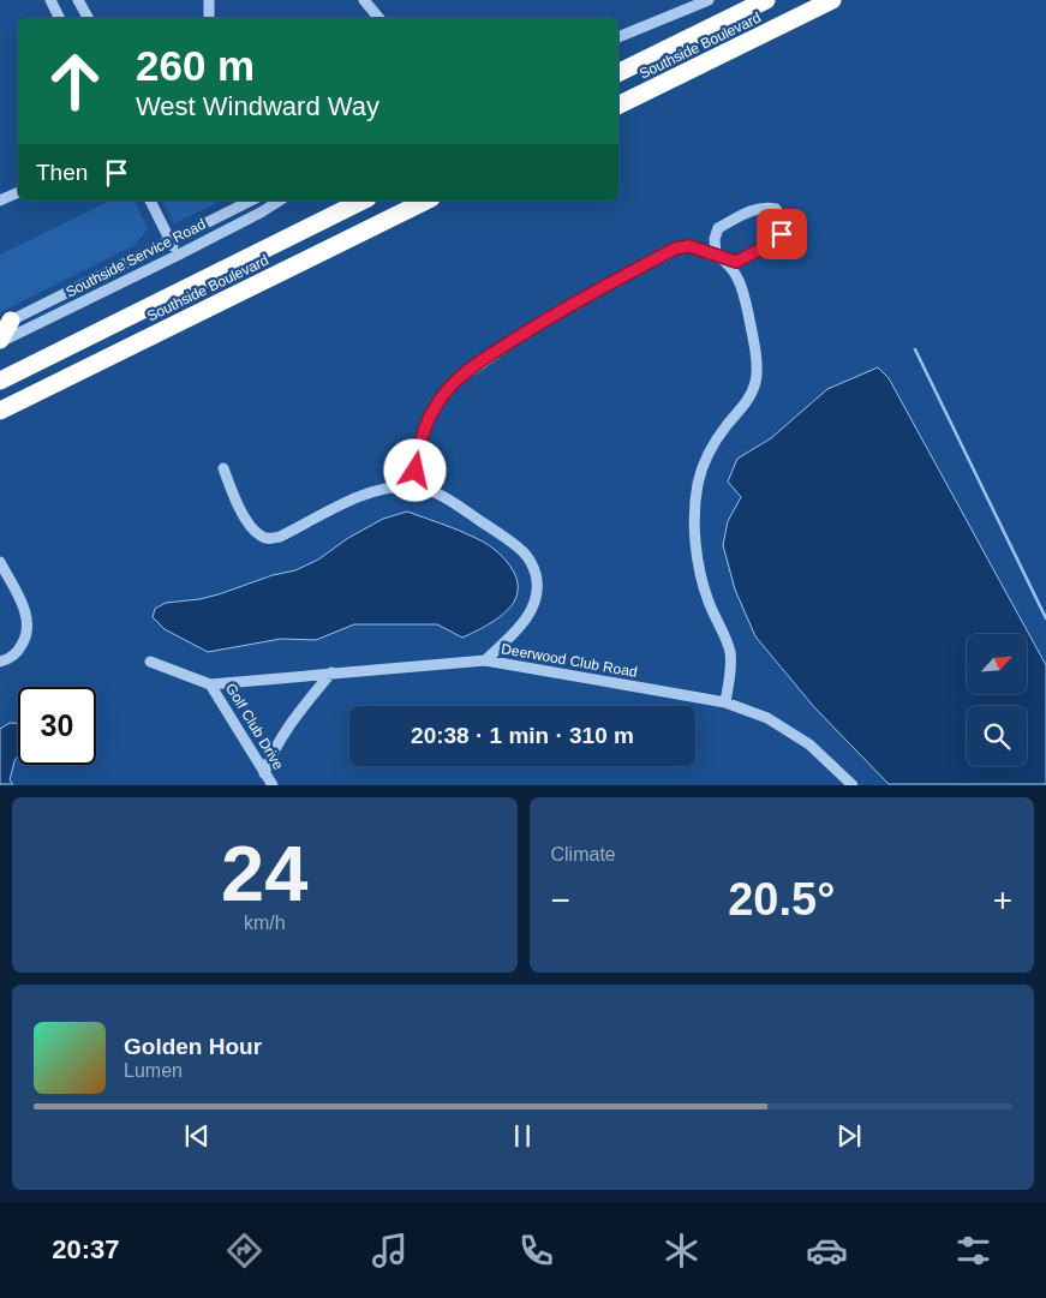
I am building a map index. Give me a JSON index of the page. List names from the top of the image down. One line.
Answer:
{"streets":{"highway":["Southside Boulevard"],"street":["Southside Service Road","Deerwood Club Road","Golf Club Drive"]},"crossings":[["Deerwood Club Road","Golf Club Drive"]],"north":"top right","page":{"turn":["260 m","West Windward Way"],"then":"Then","limit":"30","trip":"20:38 · 1 min · 310 m","tile":[["24","km/h"],"Climate"],"heat":["−","20.5°","+"],"song":["Golden Hour","Lumen"],"tabs":"20:37"}}
